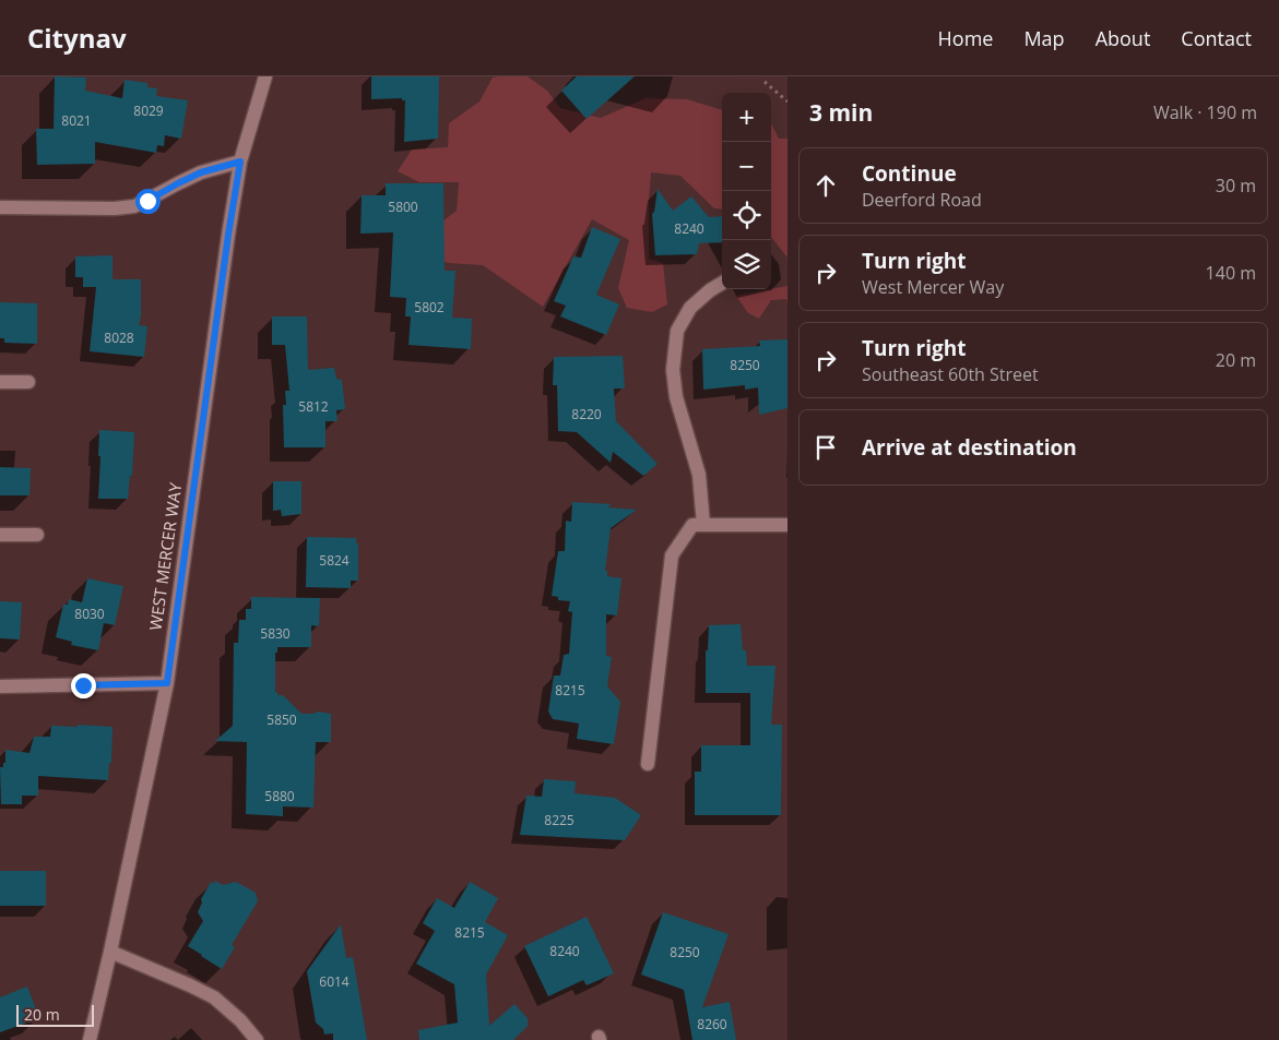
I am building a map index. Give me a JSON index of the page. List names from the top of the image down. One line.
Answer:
{"streets":{"street":["WEST MERCER WAY"]},"house_numbers":["8029","8021","5800","8240","5802","8028","8250","5812","8220","5824","8030","5830","8215","5850","5880","8225","8215","8240","8250","6014","8260"],"scale_bar":"20 m","page":{"header":"Citynav","nav":["Home","Map","About","Contact"],"heading":["3 min","Walk · 190 m"],"map_buttons":["+","−"],"list":[["Continue","Deerford Road","30 m"],["Turn right","West Mercer Way","140 m"],["Turn right","Southeast 60th Street","20 m"],"Arrive at destination"],"scale":"20 m"}}
